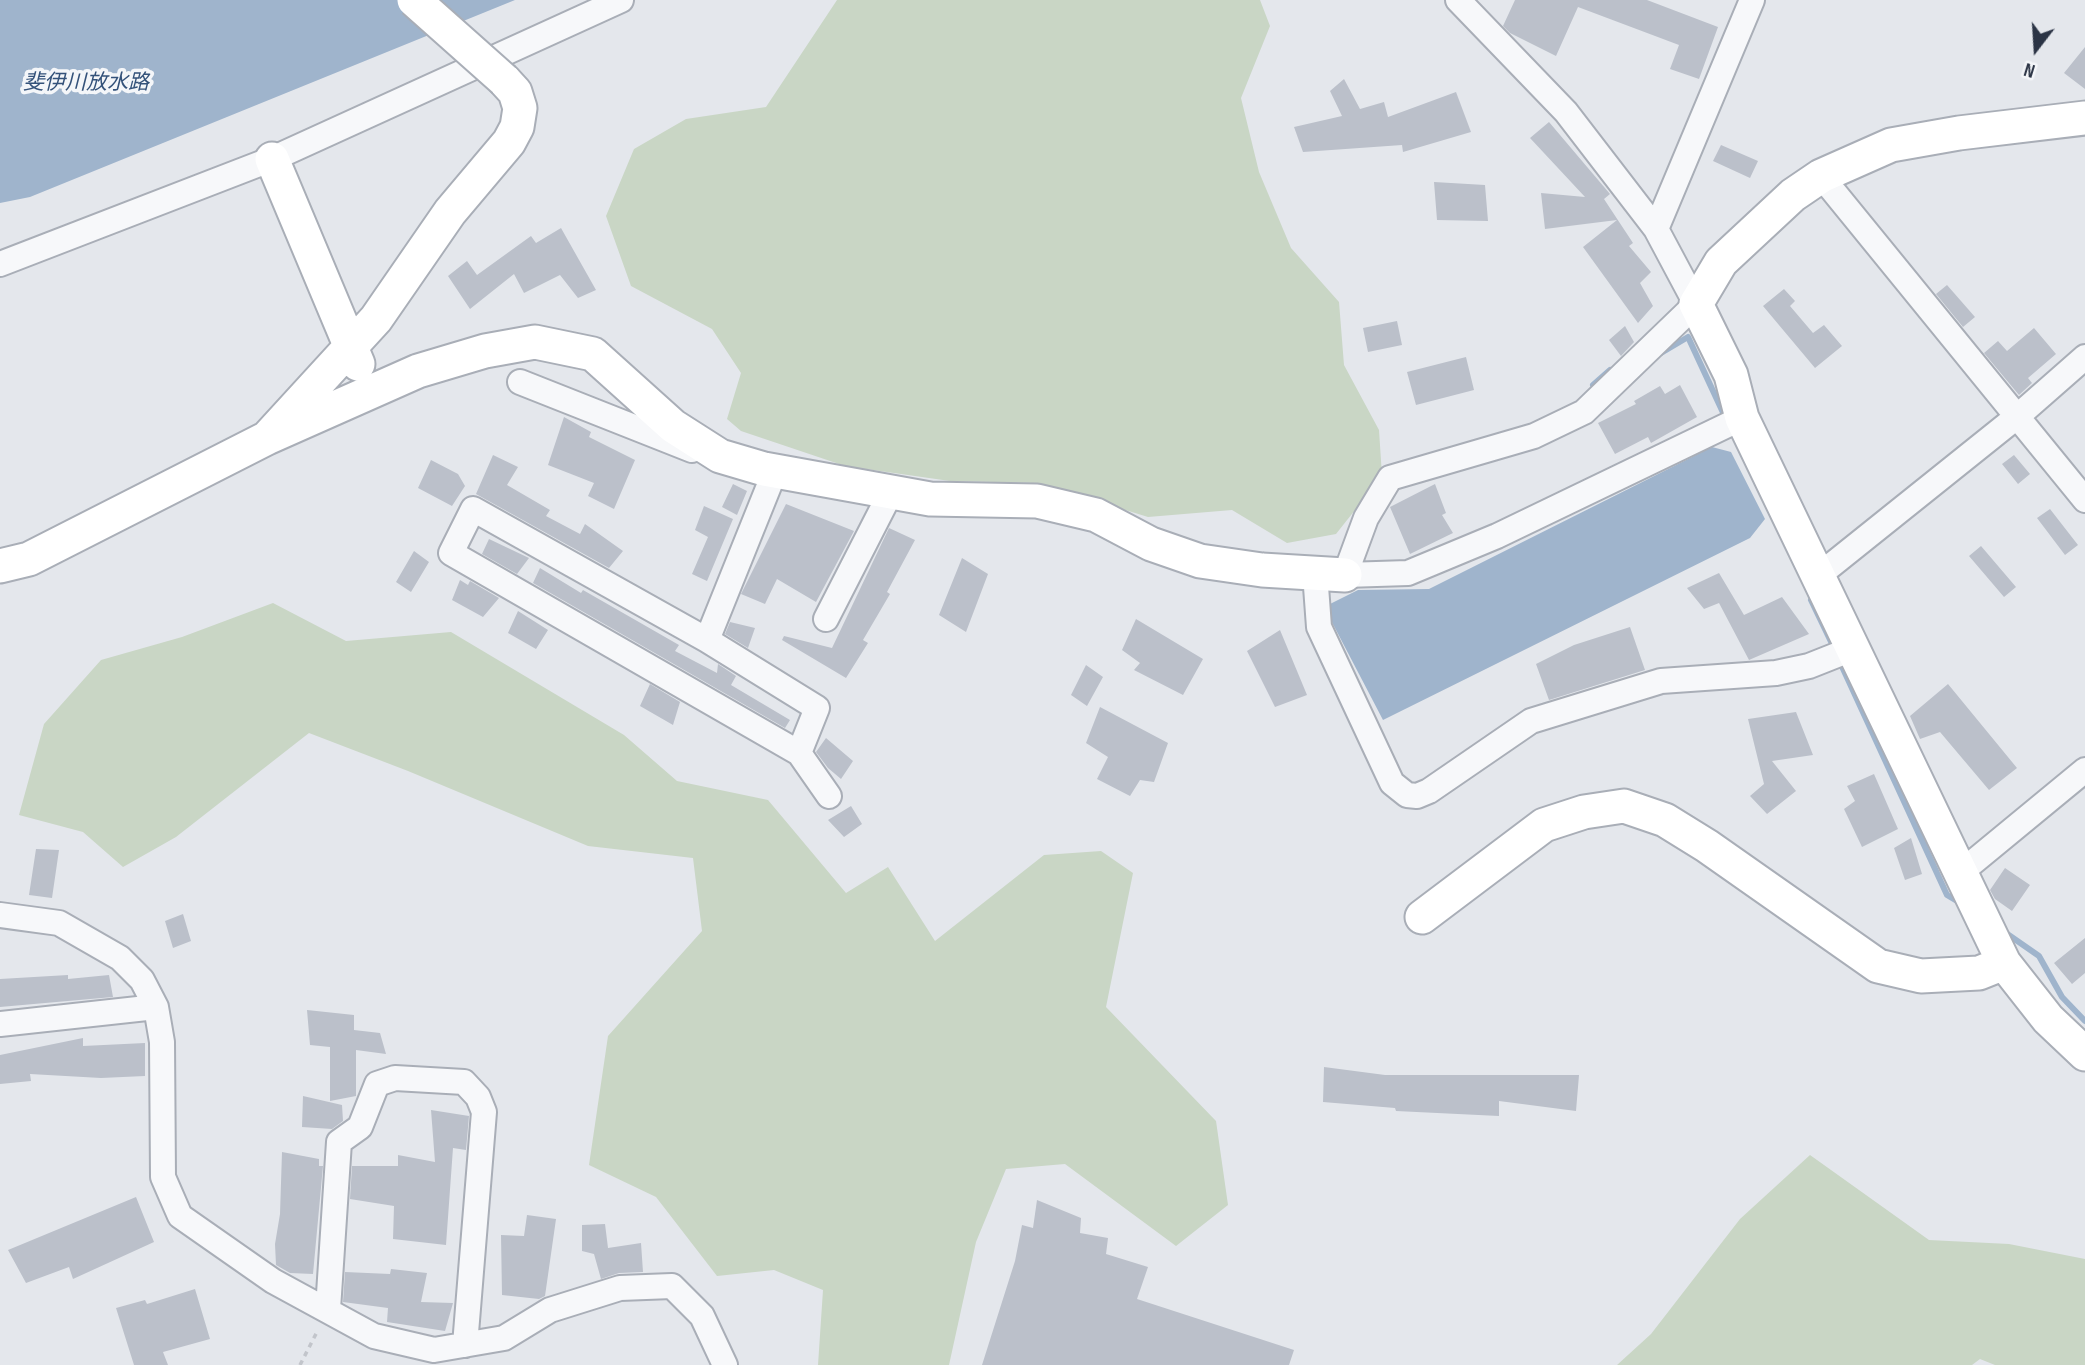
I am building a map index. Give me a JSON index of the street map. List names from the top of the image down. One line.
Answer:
{"water":["斐伊川放水路"],"north":"bottom"}
